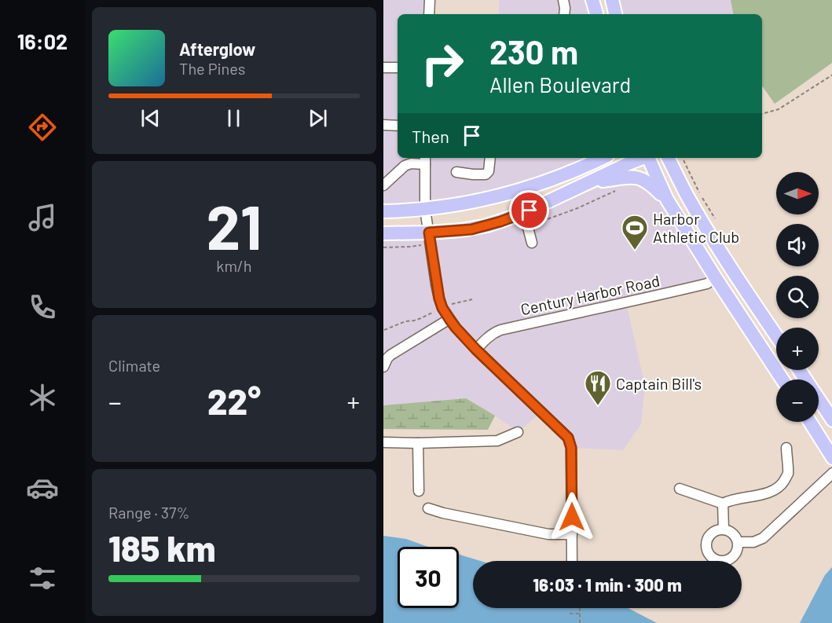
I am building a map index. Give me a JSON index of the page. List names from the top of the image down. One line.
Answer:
{"streets":{"street":["Century Harbor Road"]},"places":{"sports":["Harbor Athletic Club"],"restaurant":["Captain Bill's"]},"north":"right","page":{"tabs":"16:02","turn":["230 m","Allen Boulevard"],"song":["Afterglow","The Pines"],"then":"Then","tile":[["21","km/h"],"Climate",["Range · 37%","185 km"]],"map_buttons":["+","−"],"heat":["−","22°","+"],"limit":"30","trip":"16:03 · 1 min · 300 m"}}
